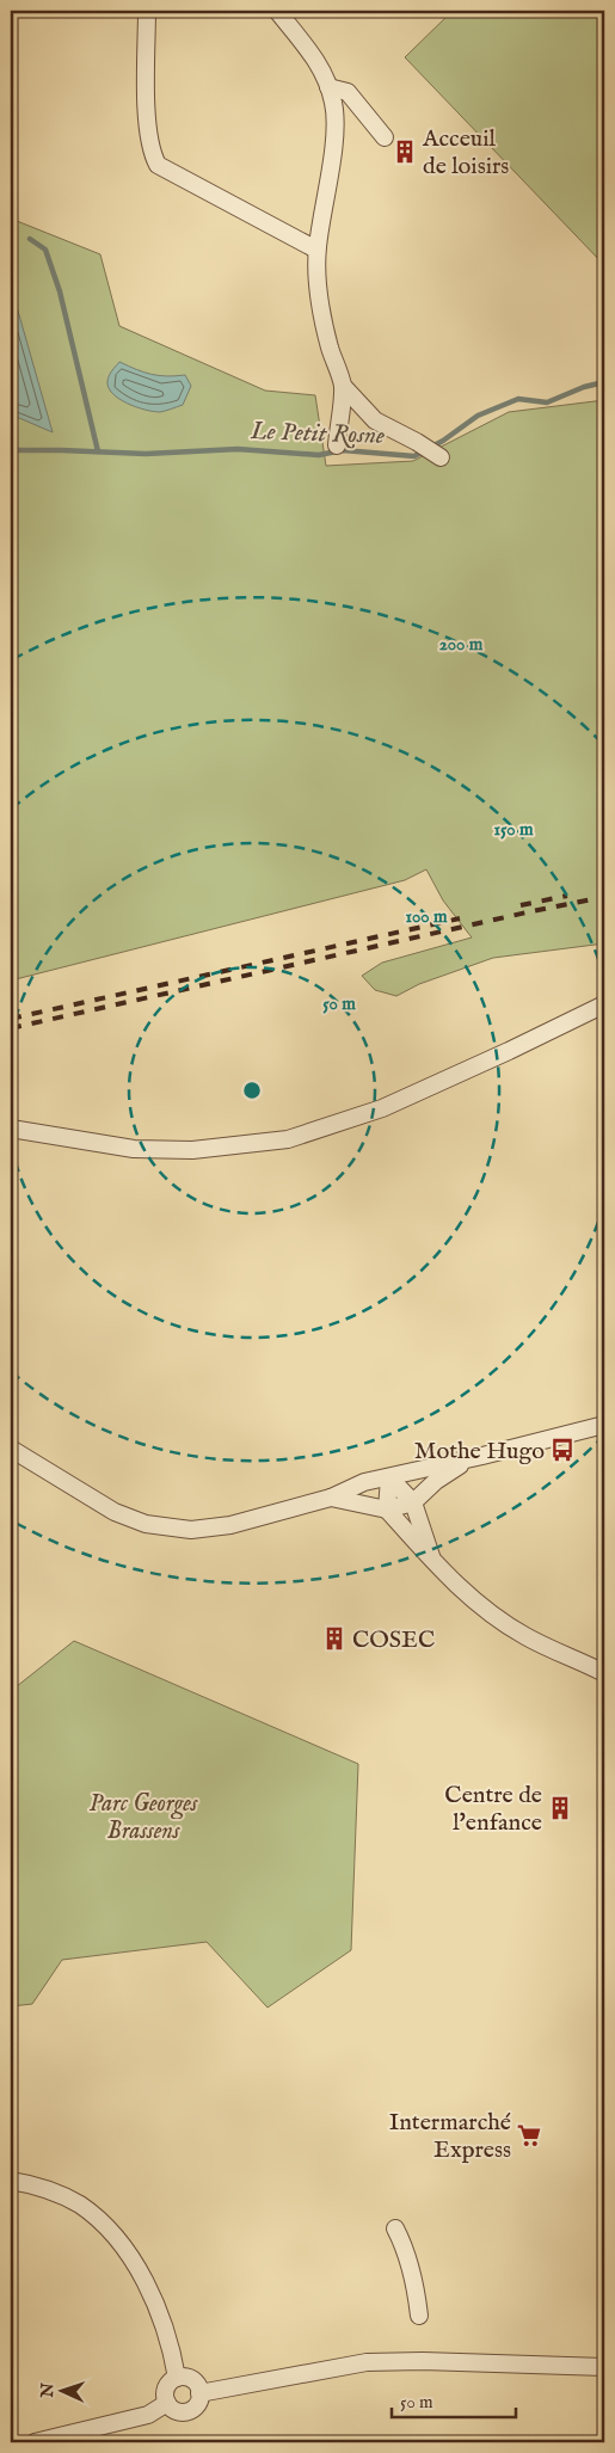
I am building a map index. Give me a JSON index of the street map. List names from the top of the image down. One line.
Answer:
{"water":["Le Petit Rosne"],"parks":["Parc Georges Brassens"],"places":{"building":["Acceuil de loisirs","COSEC","Centre de l'enfance"],"bus stop":["Mothe Hugo"],"supermarket":["Intermarché Express"]},"scale_bar":"50 m","north":"left","rings":["200 m","150 m","100 m","50 m"]}
